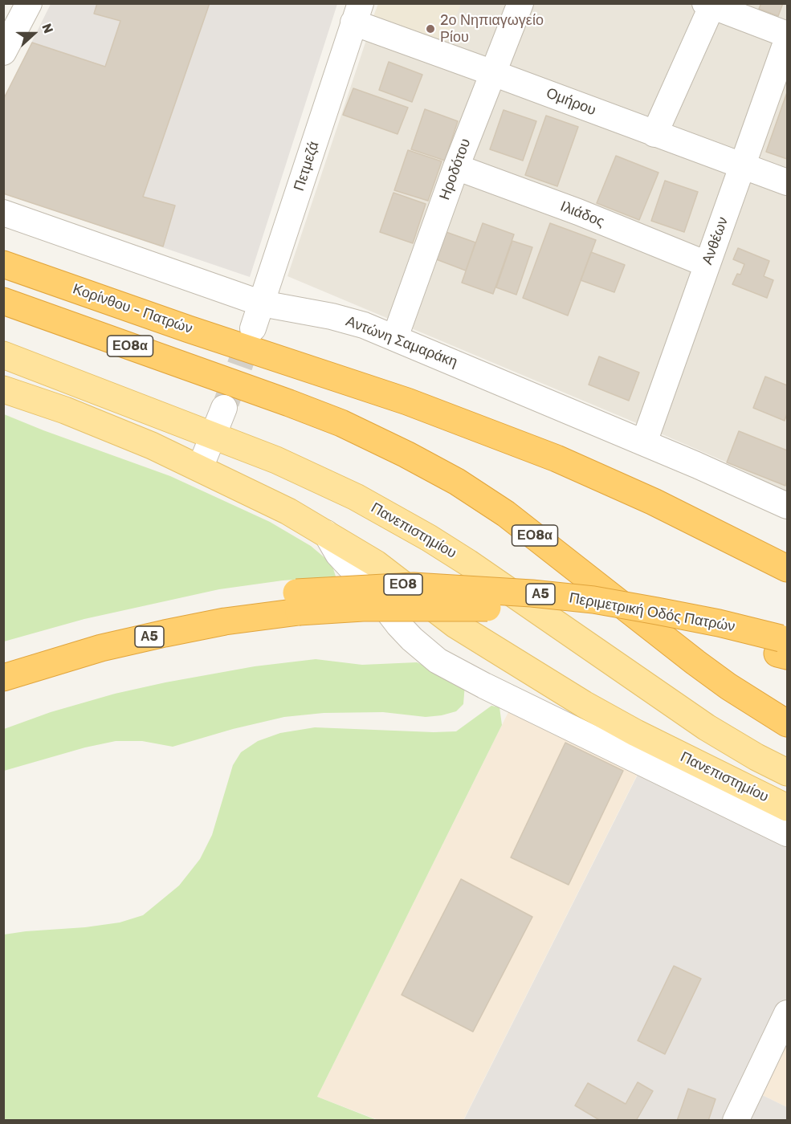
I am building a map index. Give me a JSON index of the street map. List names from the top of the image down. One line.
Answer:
{"streets":{"highway":["Κορίνθου - Πατρών","ΕΟ8α","Α5","Περιμετρική Οδός Πατρών"],"main road":["Πανεπιστημίου","ΕΟ8"],"street":["Ομήρου","Πετμεζά","Ηροδότου","Ιλιάδος","Ανθέων","Αντώνη Σαμαράκη"]},"crossings":[["Ομήρου","Πετμεζά"],["Ομήρου","Ηροδότου"],["Ομήρου","Ανθέων"],["Πετμεζά","Αντώνη Σαμαράκη"],["Ηροδότου","Ιλιάδος"],["Ηροδότου","Αντώνη Σαμαράκη"],["Ιλιάδος","Ανθέων"],["Ανθέων","Αντώνη Σαμαράκη"]],"places":["2ο Νηπιαγωγείο Ρίου"],"north":"right"}
